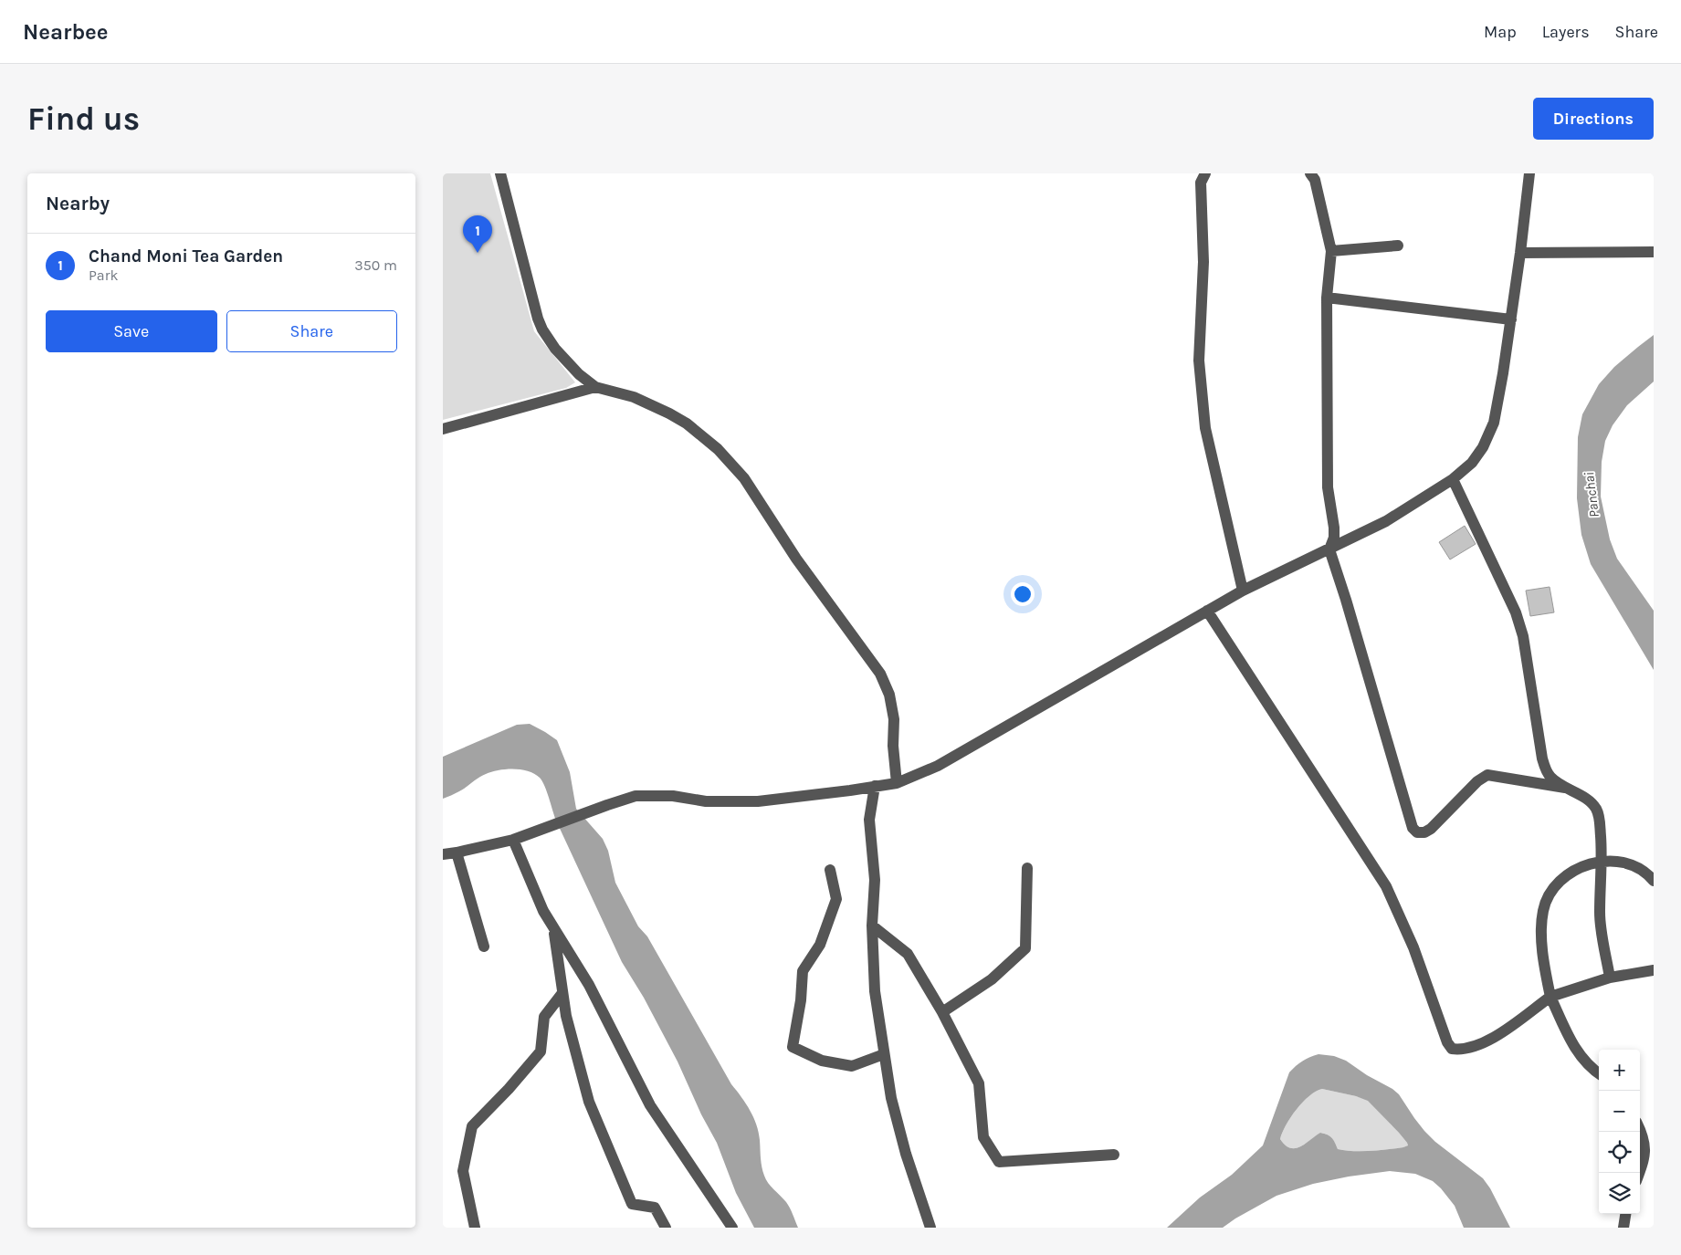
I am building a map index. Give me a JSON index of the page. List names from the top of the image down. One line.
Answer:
{"water":["Panchai"],"page":{"header":"Nearbee","nav":["Map","Layers","Share"],"buttons":["Directions",["Save","Share"]],"title":"Find us","heading":"Nearby","pins":"1","list":[{"mark":"1","name":"Chand Moni Tea Garden","note":"Park","value":"350 m"}],"map_buttons":["+","−"]}}
